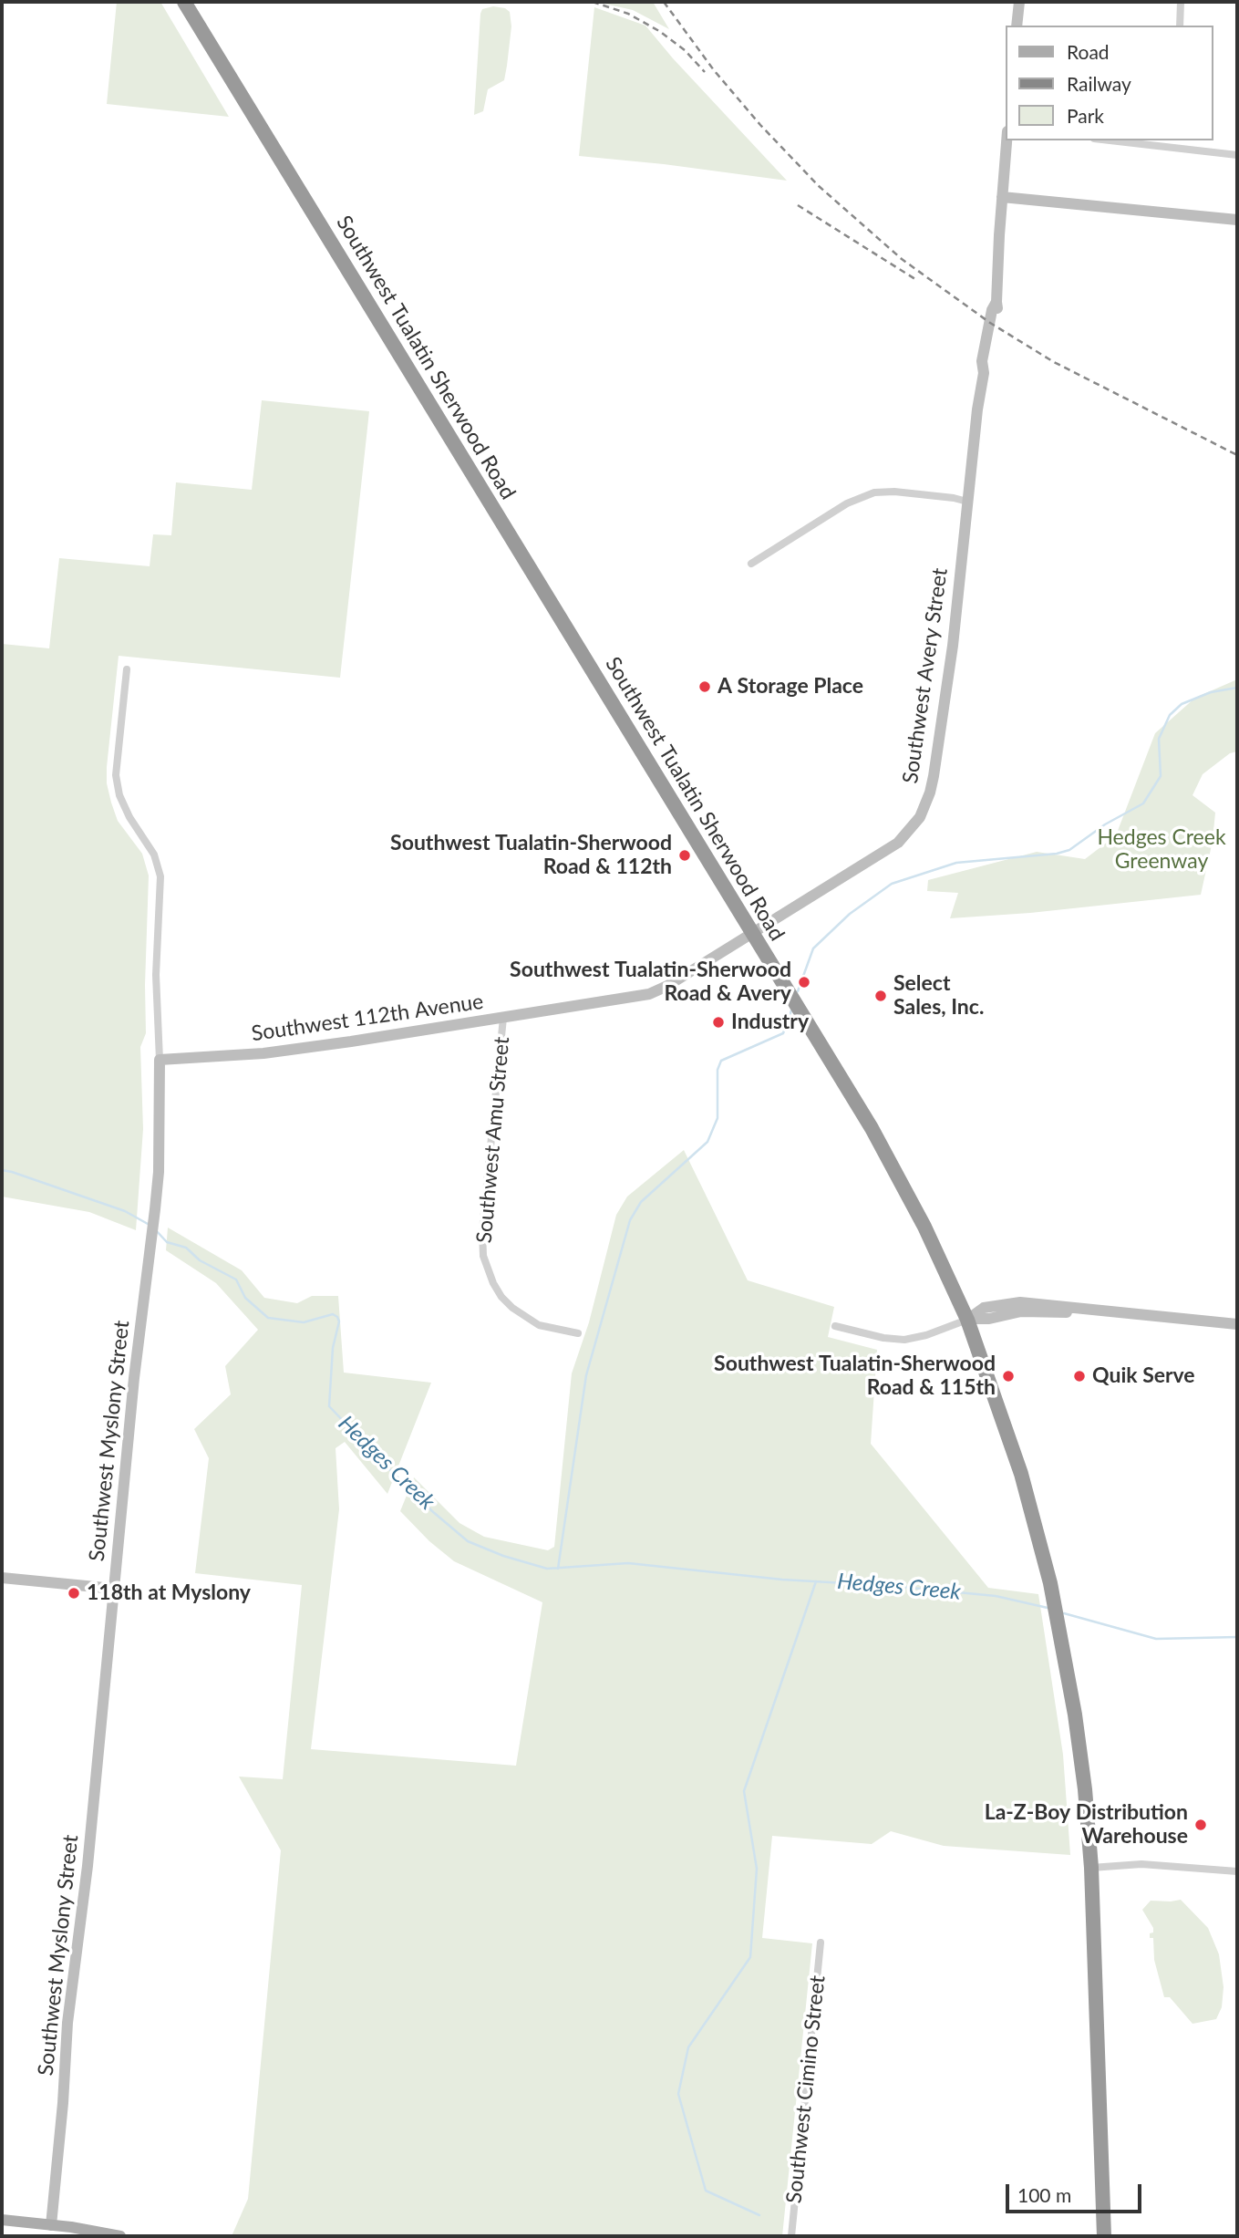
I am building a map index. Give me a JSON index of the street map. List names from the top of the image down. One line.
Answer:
{"streets":{"highway":["Southwest Tualatin Sherwood Road"],"street":["Southwest Avery Street","Southwest 112th Avenue","Southwest Amu Street","Southwest Myslony Street","Southwest Cimino Street"]},"crossings":[["Southwest Tualatin Sherwood Road","Southwest Avery Street"],["Southwest Tualatin Sherwood Road","Southwest 112th Avenue"],["Southwest Avery Street","Southwest 112th Avenue"],["Southwest 112th Avenue","Southwest Amu Street"],["Southwest 112th Avenue","Southwest Myslony Street"]],"water":["Hedges Creek"],"parks":["Hedges Creek Greenway"],"places":["A Storage Place","Southwest Tualatin-Sherwood Road & 112th","Southwest Tualatin-Sherwood Road & Avery","Select Sales, Inc.","Industry","Southwest Tualatin-Sherwood Road & 115th","Quik Serve","118th at Myslony","La-Z-Boy Distribution Warehouse"],"legend":["Road","Railway","Park"],"scale_bar":"100 m"}
